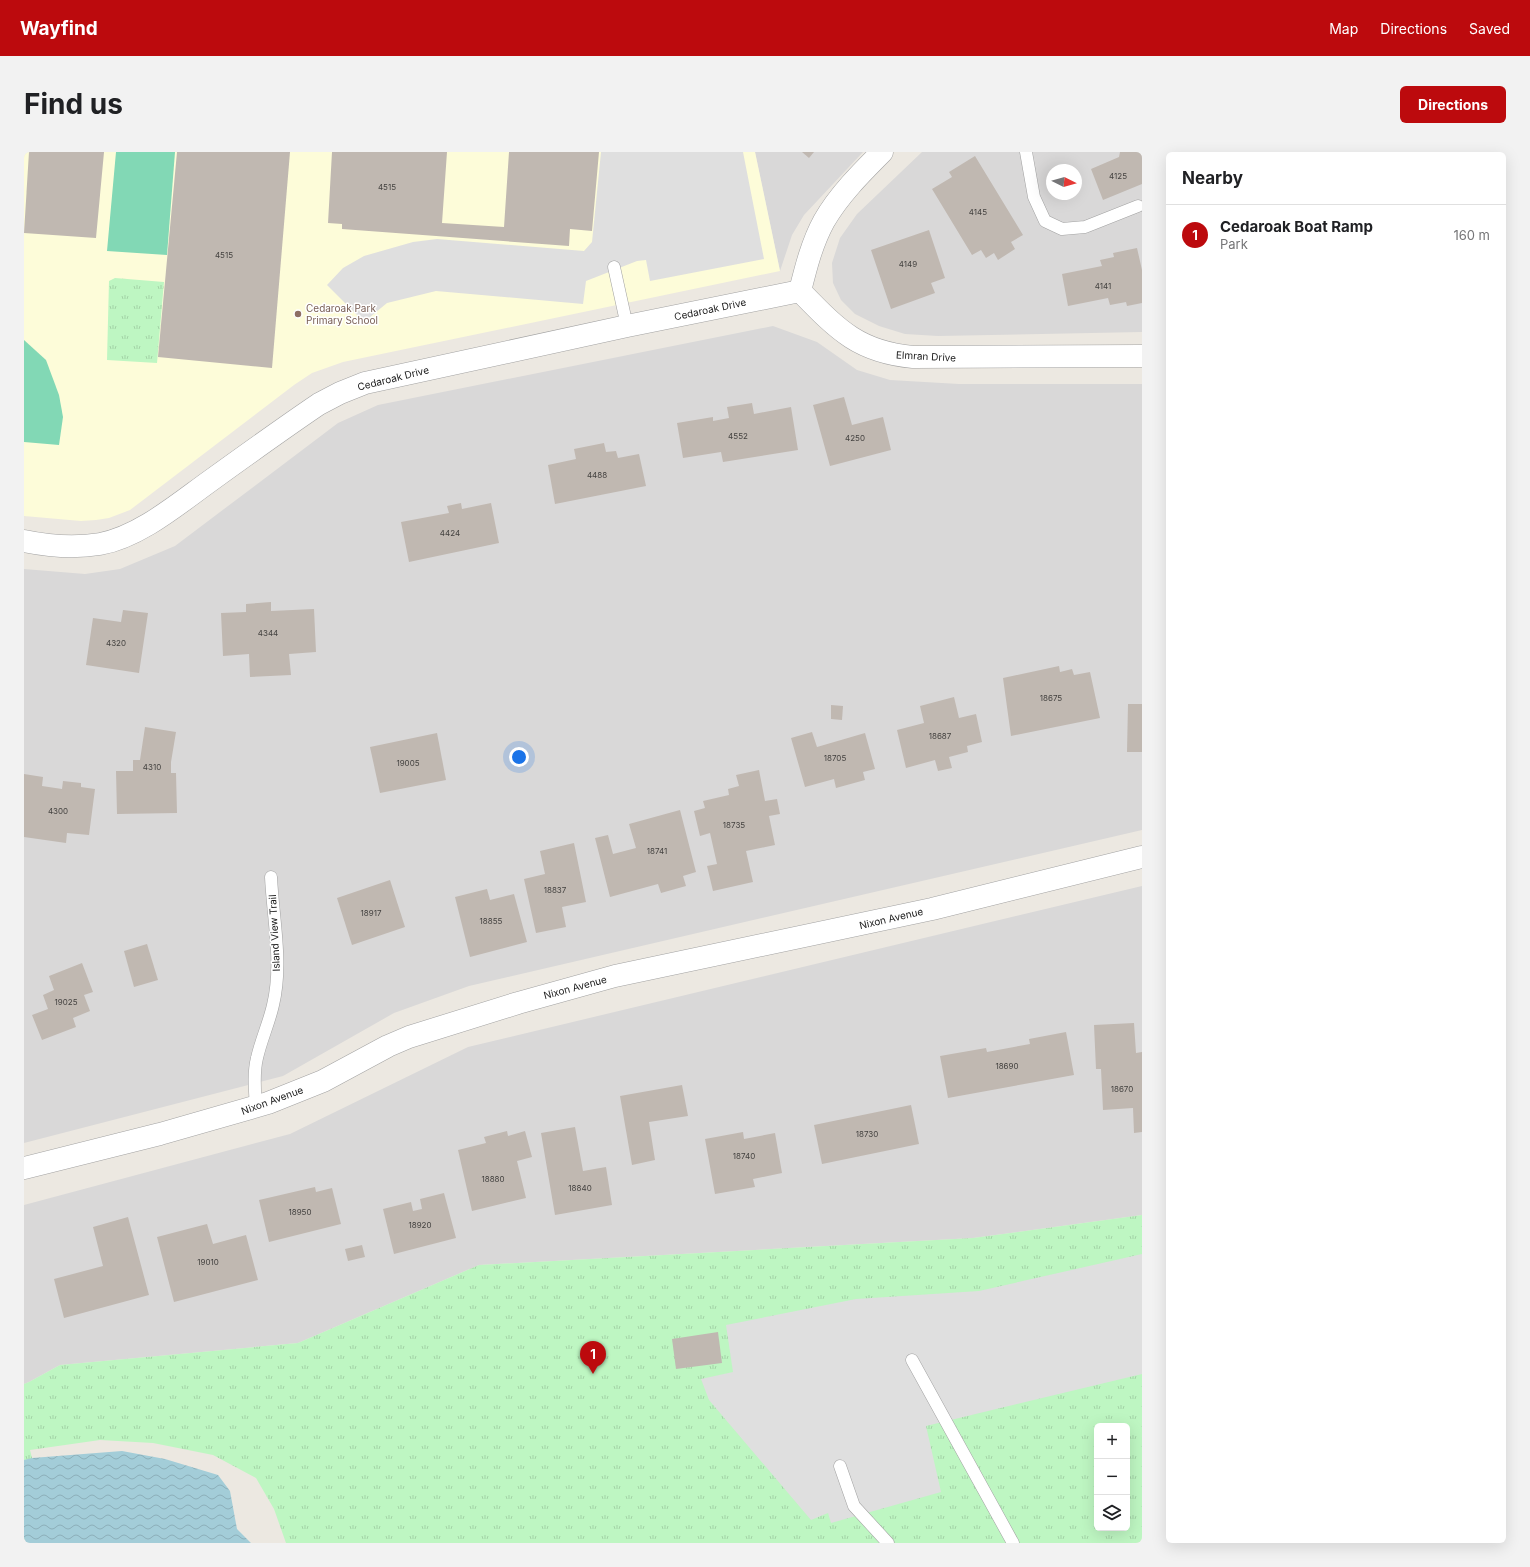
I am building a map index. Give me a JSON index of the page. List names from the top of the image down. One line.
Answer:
{"streets":{"street":["Cedaroak Drive","Elmran Drive","Nixon Avenue"],"lane":["Island View Trail"]},"crossings":[["Cedaroak Drive","Elmran Drive"],["Nixon Avenue","Island View Trail"]],"places":["Cedaroak Park Primary School"],"house_numbers":["4125","4515","4145","4515","4149","4141","4552","4250","4488","4424","4344","4320","18675","18687","18705","19005","4310","4300","18735","18741","18837","18917","18855","19025","18690","18670","18730","18740","18880","18840","18950","18920","19010"],"north":"right","page":{"header":"Wayfind","nav":["Map","Directions","Saved"],"buttons":"Directions","title":"Find us","heading":"Nearby","list":[{"mark":"1","name":"Cedaroak Boat Ramp","note":"Park","value":"160 m"}],"pins":"1","map_buttons":["+","−"]}}
